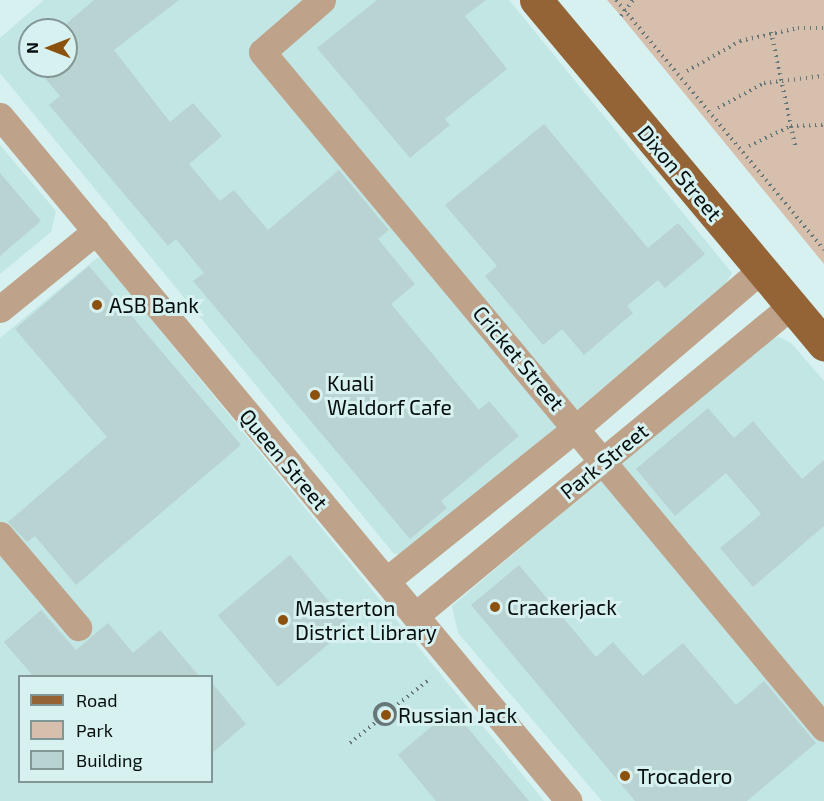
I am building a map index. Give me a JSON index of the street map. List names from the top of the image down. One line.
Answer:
{"streets":{"main road":["Dixon Street"],"street":["Cricket Street","Queen Street","Park Street"]},"crossings":[["Dixon Street","Park Street"],["Cricket Street","Park Street"],["Queen Street","Park Street"]],"places":["ASB Bank","Kuali Waldorf Cafe","Crackerjack","Masterton District Library","Russian Jack","Trocadero"],"legend":["Road","Park","Building"],"north":"left"}
